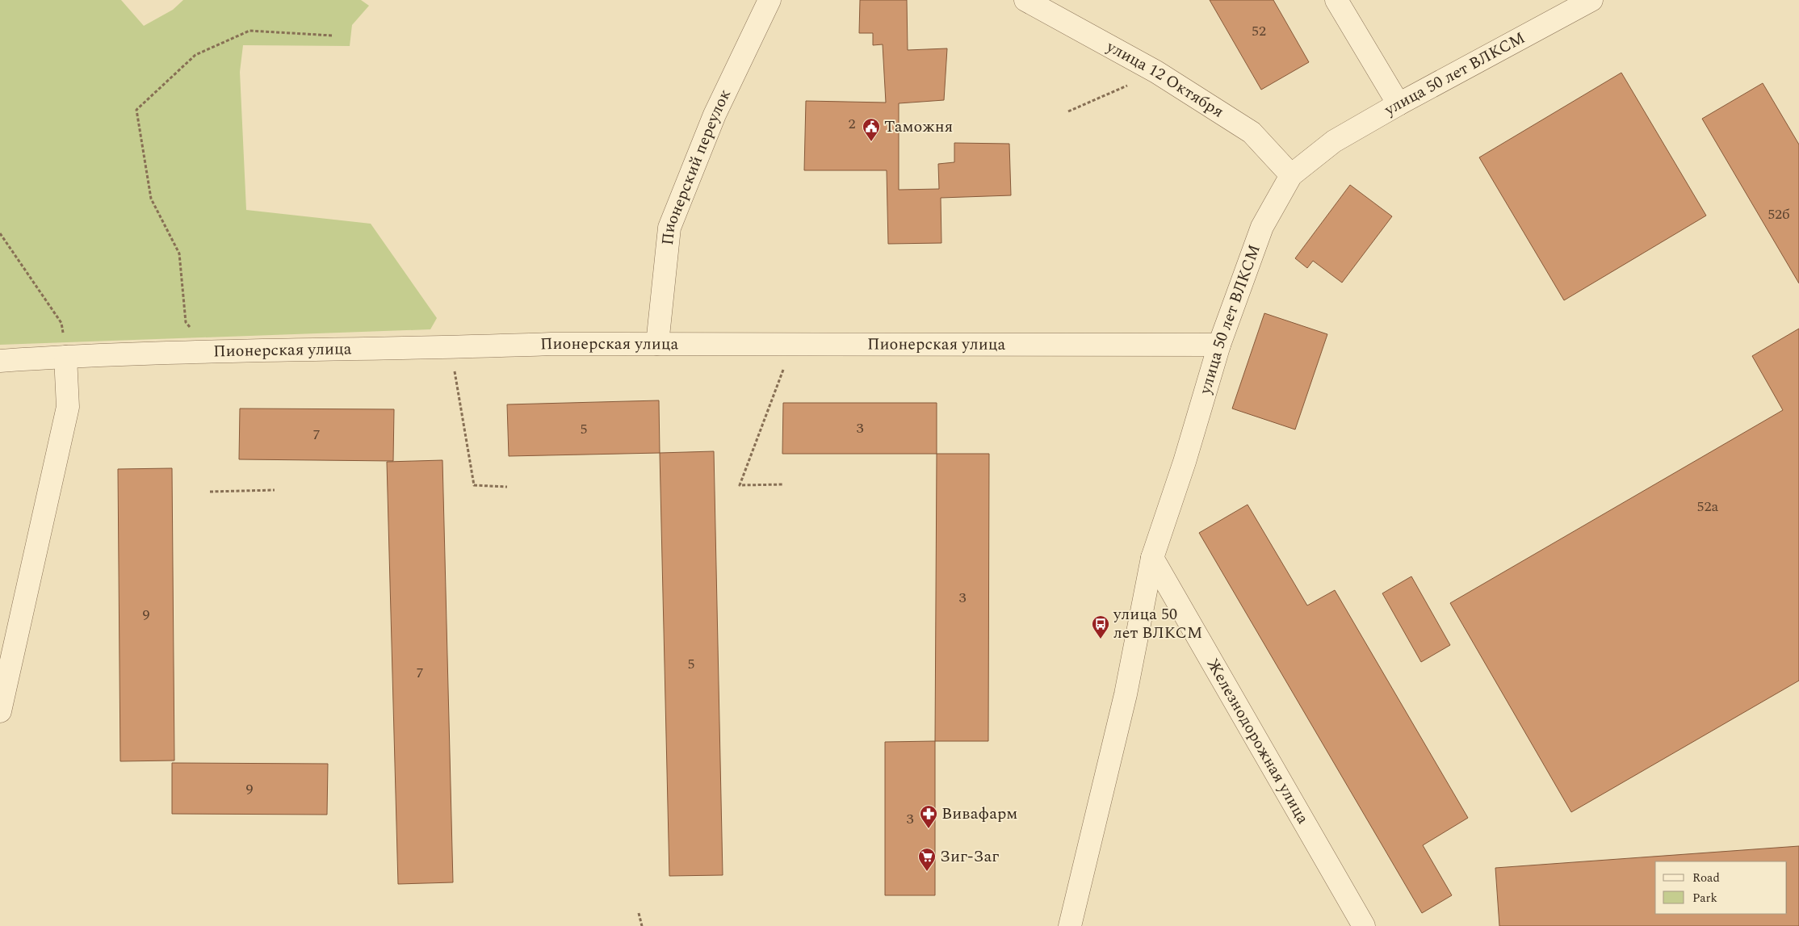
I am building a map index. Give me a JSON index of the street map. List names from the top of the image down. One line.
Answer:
{"streets":{"street":["улица 50 лет ВЛКСМ","улица 12 Октября","Пионерский переулок","Пионерская улица","Железнодорожная улица"]},"crossings":[["улица 50 лет ВЛКСМ","улица 12 Октября"],["улица 50 лет ВЛКСМ","Пионерская улица"],["улица 50 лет ВЛКСМ","Железнодорожная улица"],["Пионерский переулок","Пионерская улица"]],"places":{"public building":["Таможня"],"bus stop":["улица 50 лет ВЛКСМ"],"pharmacy":["Вивафарм"],"supermarket":["Зиг-Заг"]},"house_numbers":["52","2","52б","3","5","7","52а","3","9","5","7","9","3"],"legend":["Road","Park"]}
